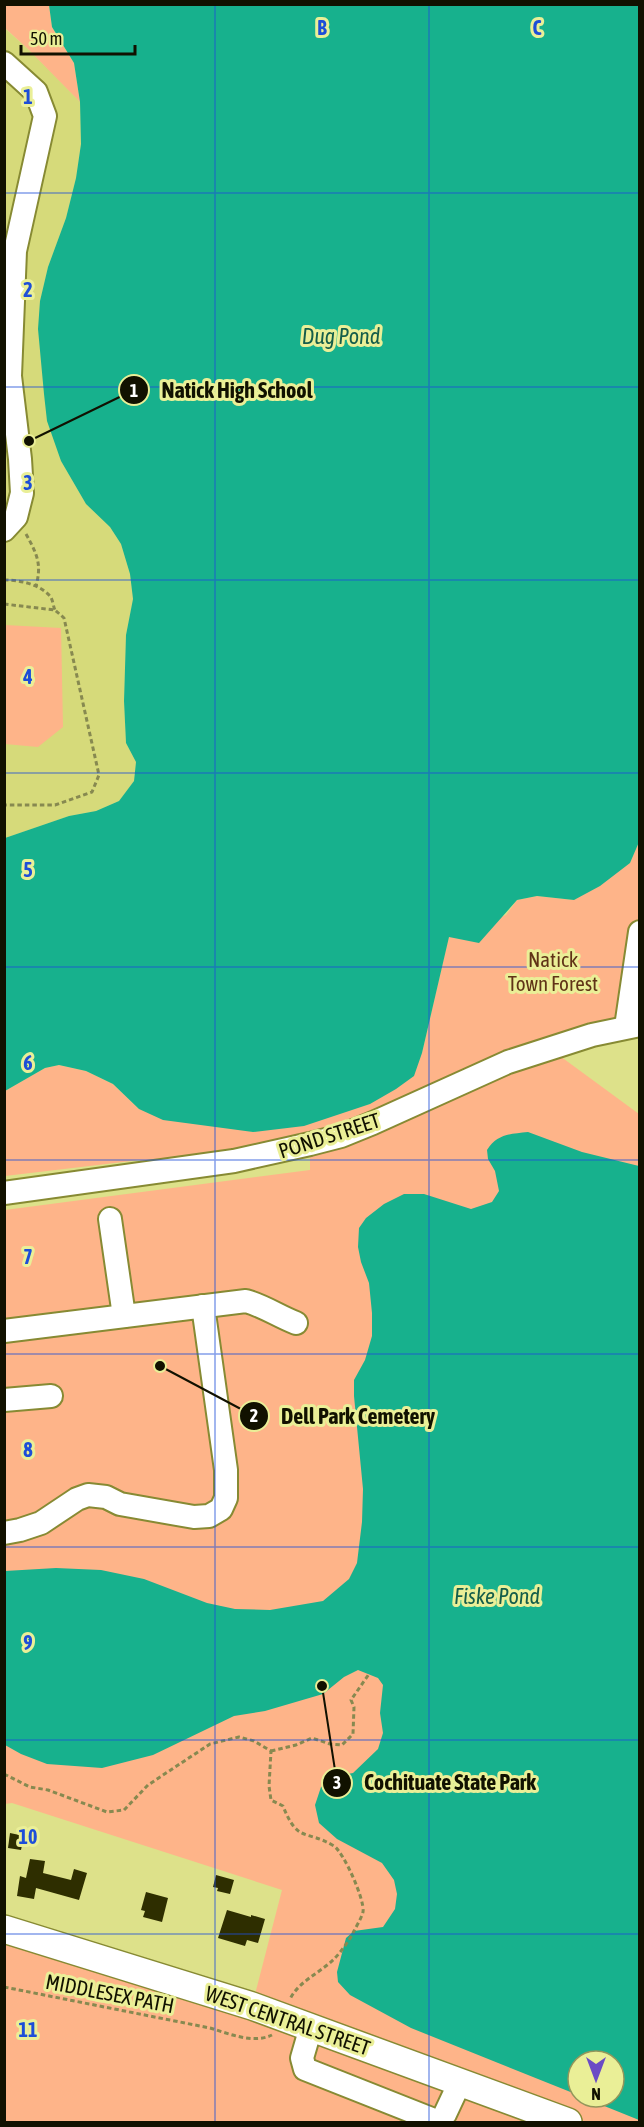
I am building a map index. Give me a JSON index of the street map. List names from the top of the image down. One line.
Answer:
{"streets":{"main road":["WEST CENTRAL STREET"],"street":["POND STREET"],"path":["MIDDLESEX PATH"]},"water":["Dug Pond","Fiske Pond"],"parks":["Natick Town Forest"],"places":["Natick High School","Dell Park Cemetery","Cochituate State Park"],"scale_bar":"50 m","north":"bottom","grid":{"columns":["B","C"],"rows":["1","2","3","4","5","6","7","8","9","10","11"]}}
